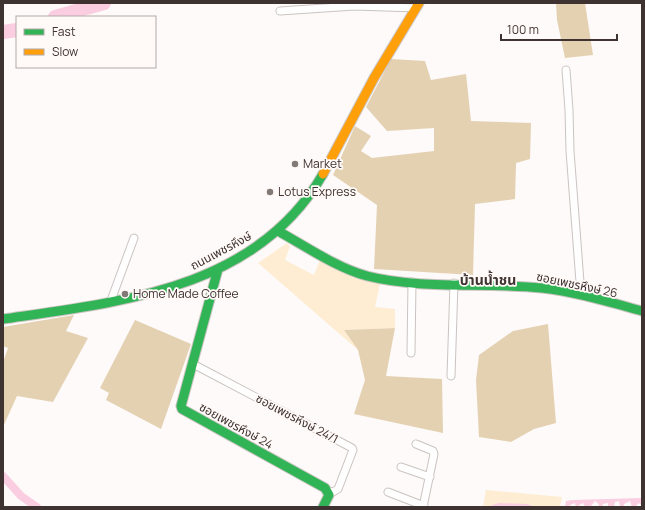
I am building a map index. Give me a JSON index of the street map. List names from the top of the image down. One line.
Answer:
{"streets":{"street":["ถนนเพชรหึงษ์","ซอยเพชรหึงษ์ 26","ซอยเพชรหึงษ์ 24/1","ซอยเพชรหึงษ์ 24"]},"crossings":[["ถนนเพชรหึงษ์","ซอยเพชรหึงษ์ 26"],["ถนนเพชรหึงษ์","ซอยเพชรหึงษ์ 24"],["ซอยเพชรหึงษ์ 24/1","ซอยเพชรหึงษ์ 24"]],"districts":["บ้านน้ำชน"],"places":["Market","Lotus Express","Home Made Coffee"],"legend":["Fast","Slow"],"scale_bar":"100 m"}
